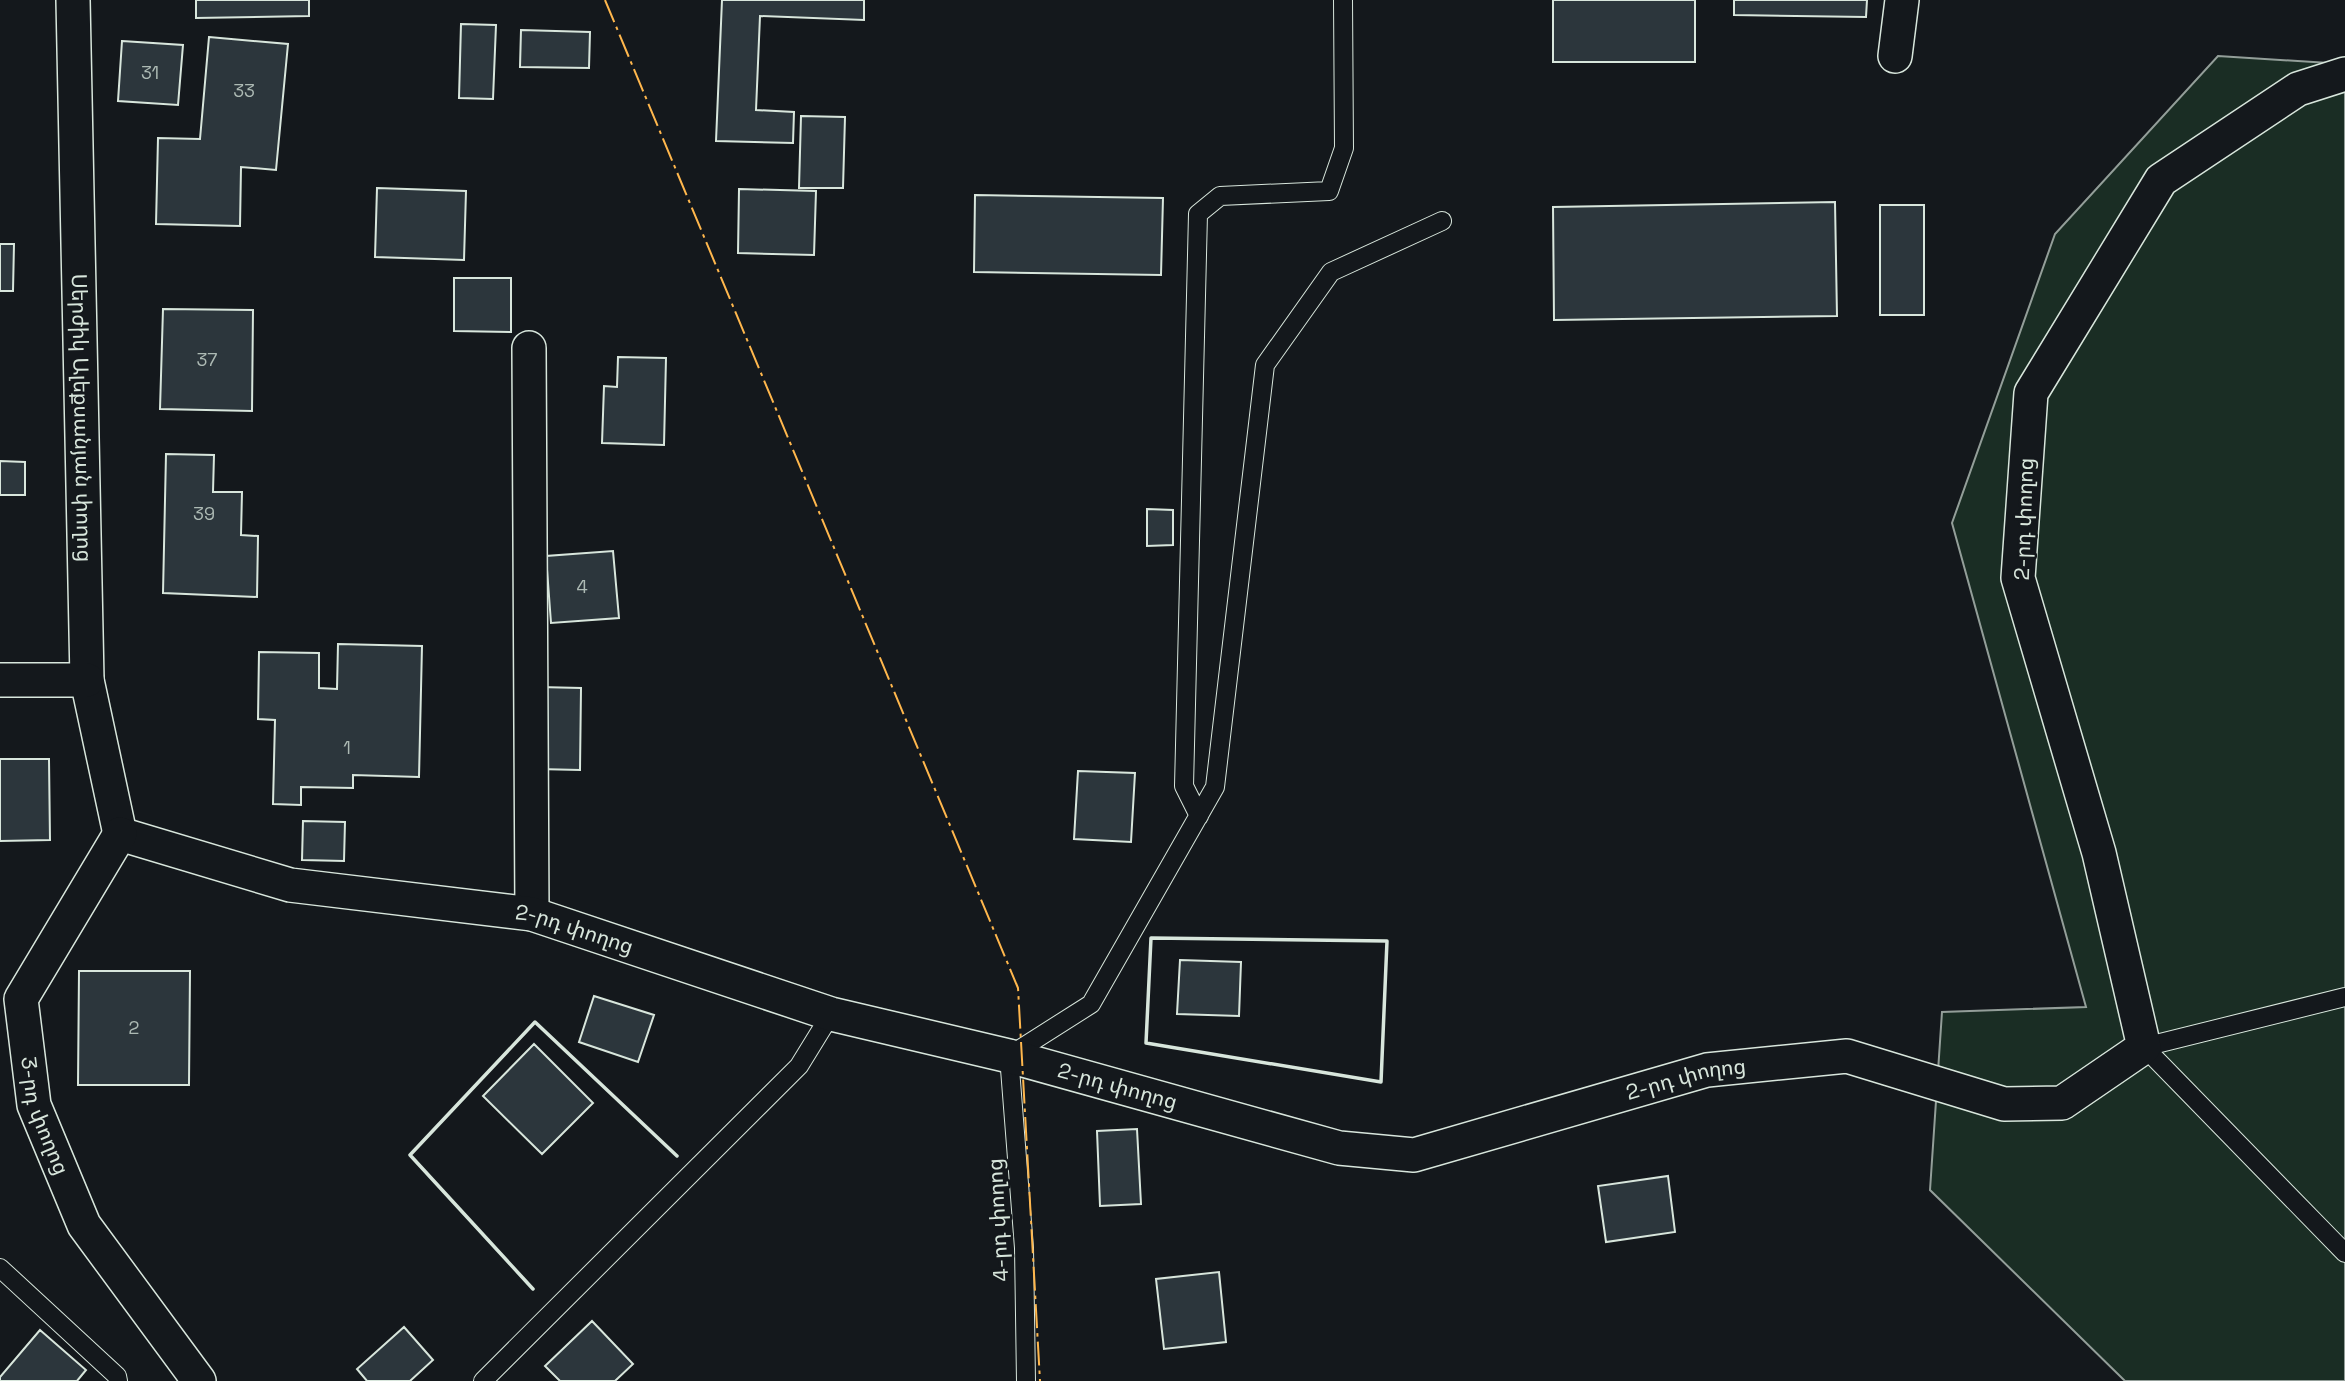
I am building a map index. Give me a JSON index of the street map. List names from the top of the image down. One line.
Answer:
{"streets":{"street":["Սերժիկ Ալեքսանյան փողոց","2-րդ փողոց","3-րդ փողոց"],"lane":["4-րդ փողոց"]},"crossings":[["Սերժիկ Ալեքսանյան փողոց","2-րդ փողոց"],["Սերժիկ Ալեքսանյան փողոց","3-րդ փողոց"],["2-րդ փողոց","3-րդ փողոց"],["2-րդ փողոց","4-րդ փողոց"]],"house_numbers":["31","33","37","39","4","1","2"]}
